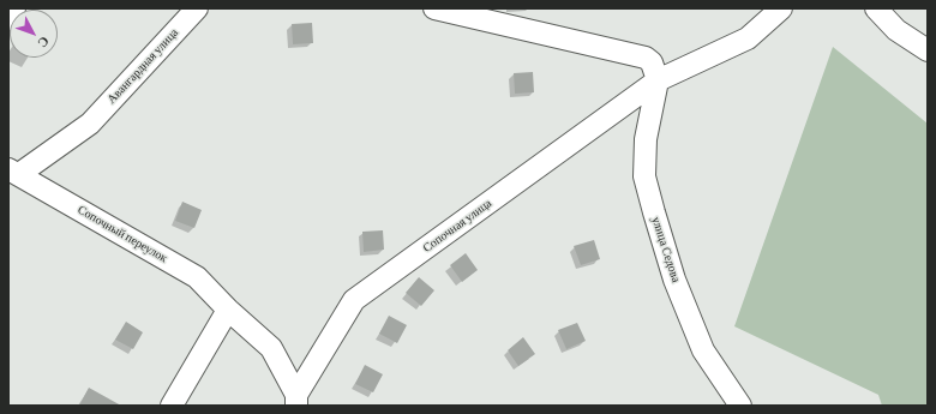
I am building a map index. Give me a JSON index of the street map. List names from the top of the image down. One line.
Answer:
{"streets":{"street":["Авангардная улица","Сопочная улица","Сопочный переулок","улица Седова"]},"crossings":[["Авангардная улица","Сопочный переулок"],["Сопочная улица","Сопочный переулок"],["Сопочная улица","улица Седова"]],"north":"bottom right"}
